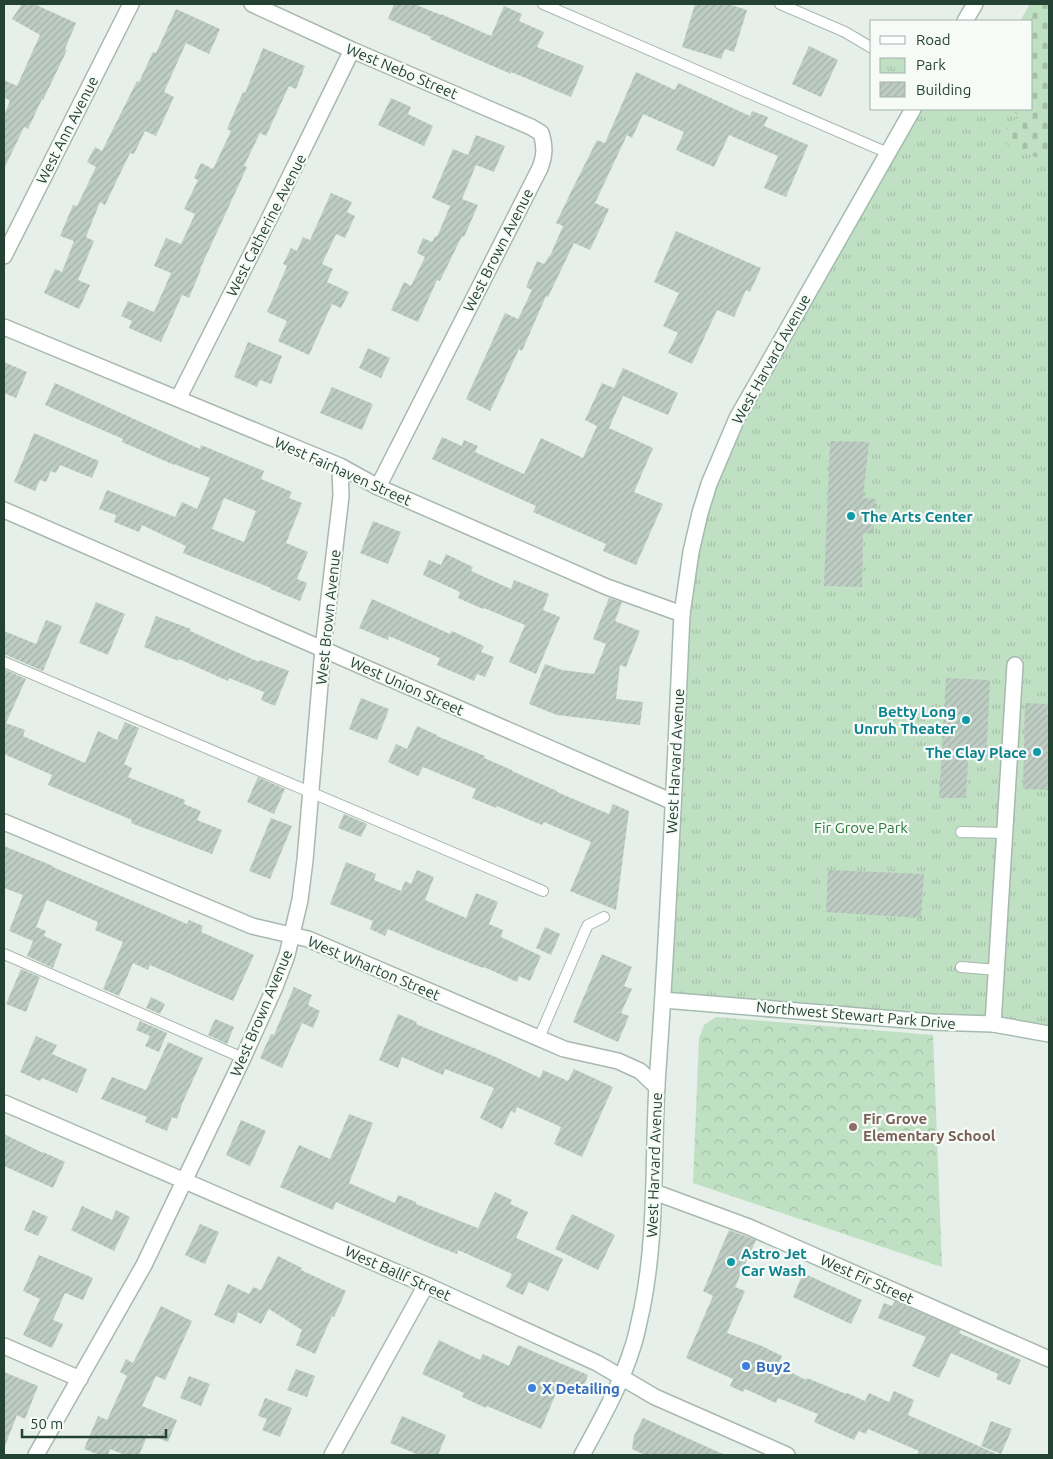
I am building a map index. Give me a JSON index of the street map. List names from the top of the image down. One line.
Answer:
{"streets":{"street":["West Nebo Street","West Ann Avenue","West Catherine Avenue","West Brown Avenue","West Harvard Avenue","West Fairhaven Street","West Union Street","West Wharton Street","Northwest Stewart Park Drive","West Ballf Street","West Fir Street"]},"crossings":[["West Nebo Street","West Catherine Avenue"],["West Nebo Street","West Brown Avenue"],["West Catherine Avenue","West Fairhaven Street"],["West Brown Avenue","West Fairhaven Street"],["West Brown Avenue","West Union Street"],["West Brown Avenue","West Wharton Street"],["West Brown Avenue","West Ballf Street"],["West Harvard Avenue","West Fairhaven Street"],["West Harvard Avenue","West Union Street"],["West Harvard Avenue","West Wharton Street"],["West Harvard Avenue","Northwest Stewart Park Drive"],["West Harvard Avenue","West Ballf Street"],["West Harvard Avenue","West Fir Street"]],"parks":["Fir Grove Park"],"places":["The Arts Center","Betty Long Unruh Theater","The Clay Place","Fir Grove Elementary School","Astro Jet Car Wash","Buy2","X Detailing"],"legend":["Road","Park","Building"],"scale_bar":"50 m"}
